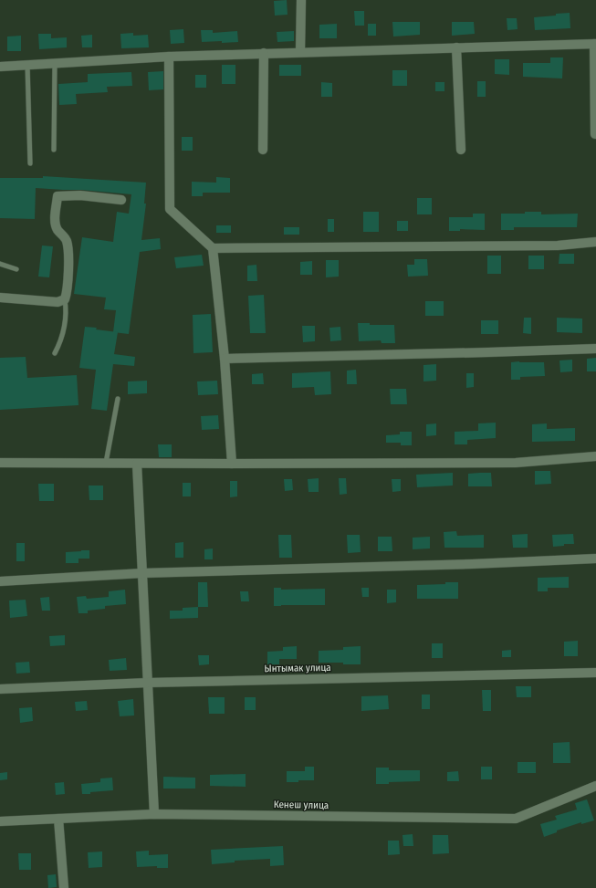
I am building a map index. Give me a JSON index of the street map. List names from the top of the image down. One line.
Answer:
{"streets":{"street":["Ынтымак улица","Кенеш улица"]}}
